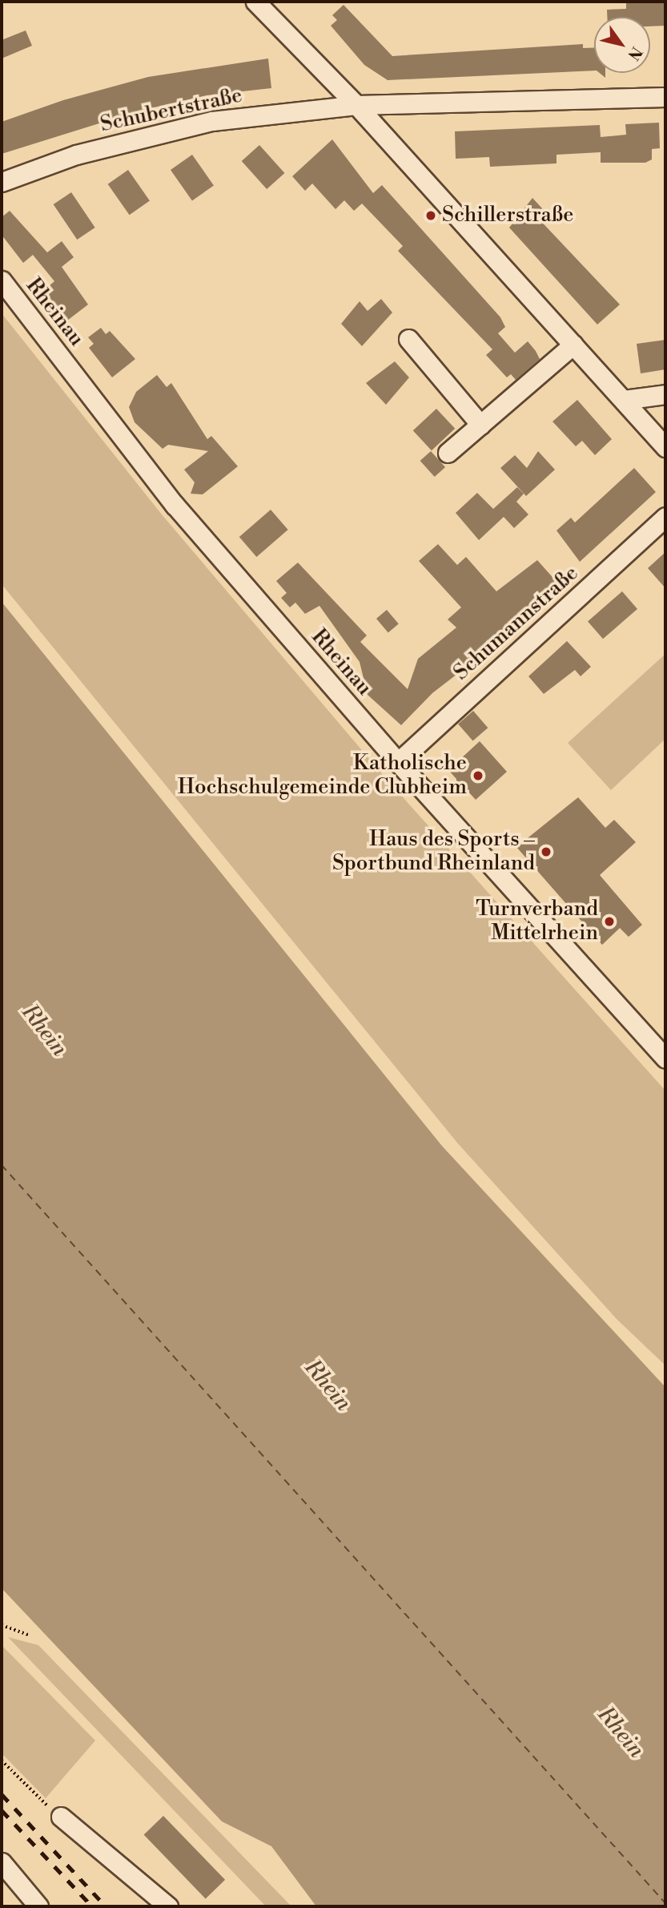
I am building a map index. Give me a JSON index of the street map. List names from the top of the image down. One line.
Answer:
{"streets":{"street":["Schubertstraße","Rheinau","Schumannstraße"]},"crossings":[["Rheinau","Schumannstraße"]],"water":["Rhein"],"places":["Schillerstraße","Katholische Hochschulgemeinde Clubheim","Haus des Sports – Sportbund Rheinland","Turnverband Mittelrhein"],"north":"bottom right"}
